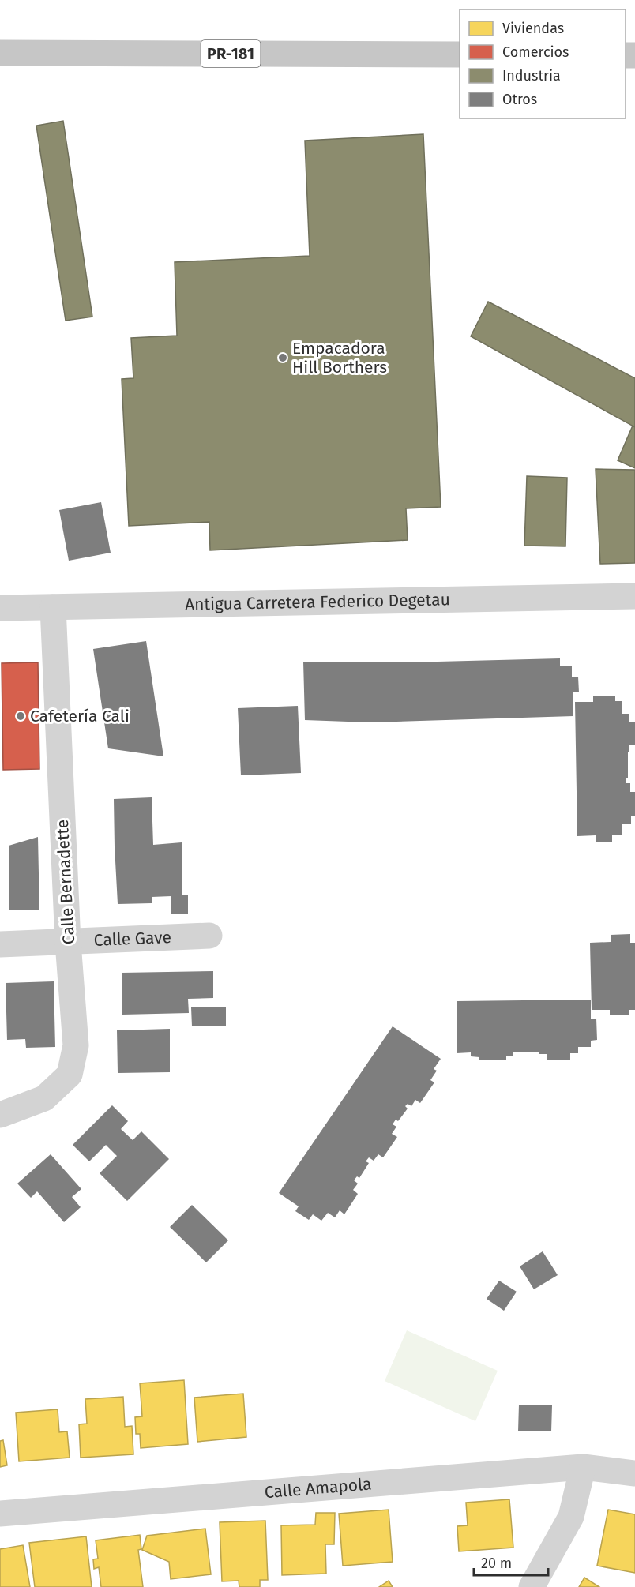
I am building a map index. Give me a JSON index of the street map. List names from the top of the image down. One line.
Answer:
{"streets":{"main road":["PR-181"],"street":["Antigua Carretera Federico Degetau","Calle Bernadette","Calle Gave","Calle Amapola"]},"crossings":[["Antigua Carretera Federico Degetau","Calle Bernadette"],["Calle Bernadette","Calle Gave"]],"places":["Empacadora Hill Borthers","Cafetería Cali"],"legend":["Viviendas","Comercios","Industria","Otros"],"scale_bar":"20 m"}
